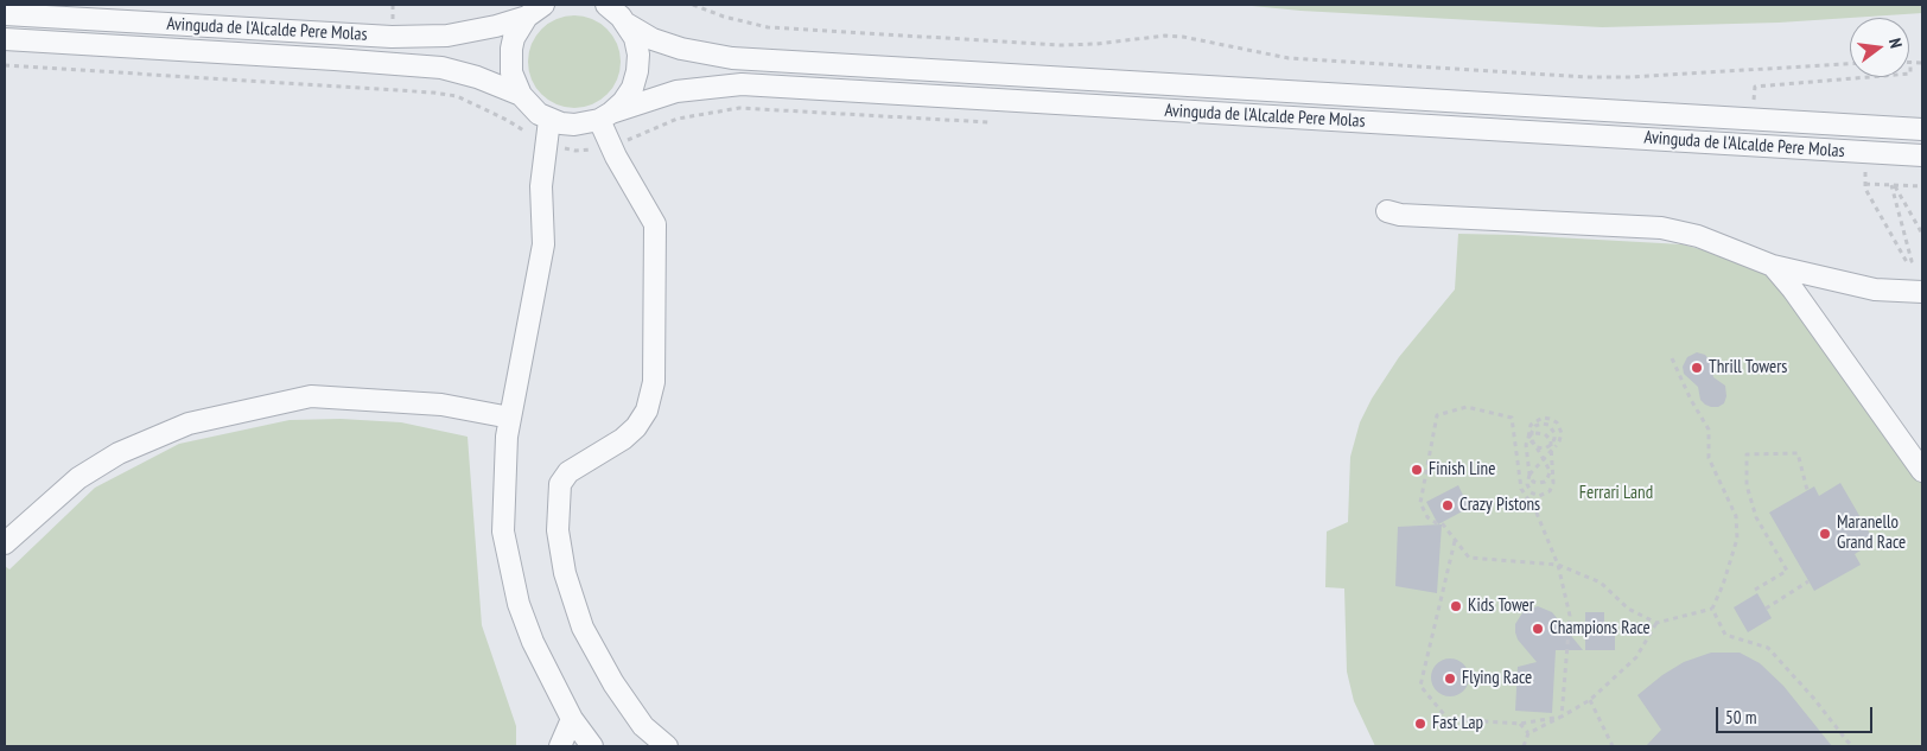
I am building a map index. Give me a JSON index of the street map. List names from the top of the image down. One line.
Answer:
{"streets":{"street":["Avinguda de l'Alcalde Pere Molas"]},"parks":["Ferrari Land"],"places":["Thrill Towers","Finish Line","Crazy Pistons","Maranello Grand Race","Kids Tower","Champions Race","Flying Race","Fast Lap"],"scale_bar":"50 m","north":"right"}
